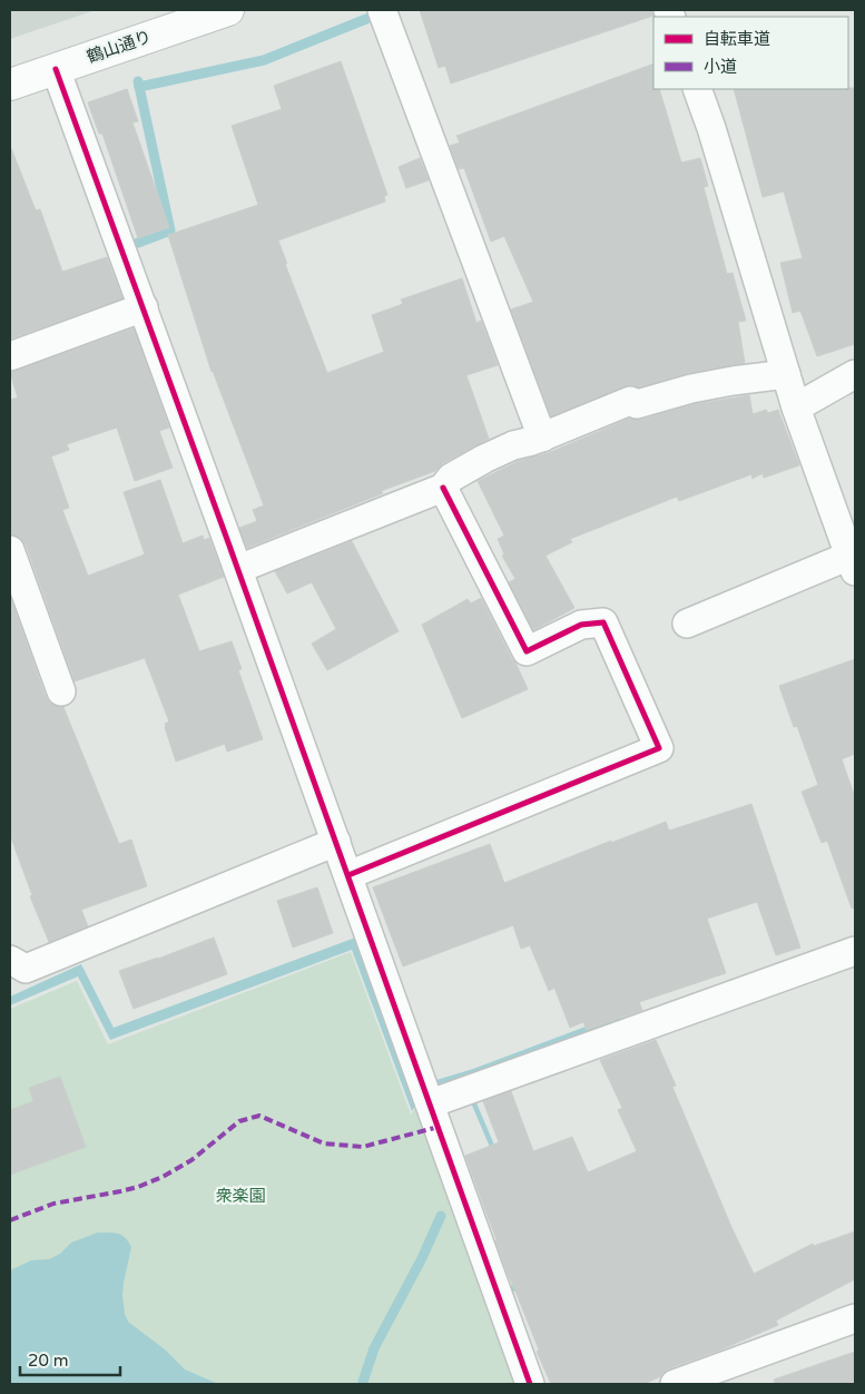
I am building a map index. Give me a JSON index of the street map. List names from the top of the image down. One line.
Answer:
{"streets":{"street":["鶴山通り"]},"parks":["衆楽園"],"legend":["自転車道","小道"],"scale_bar":"20 m"}
